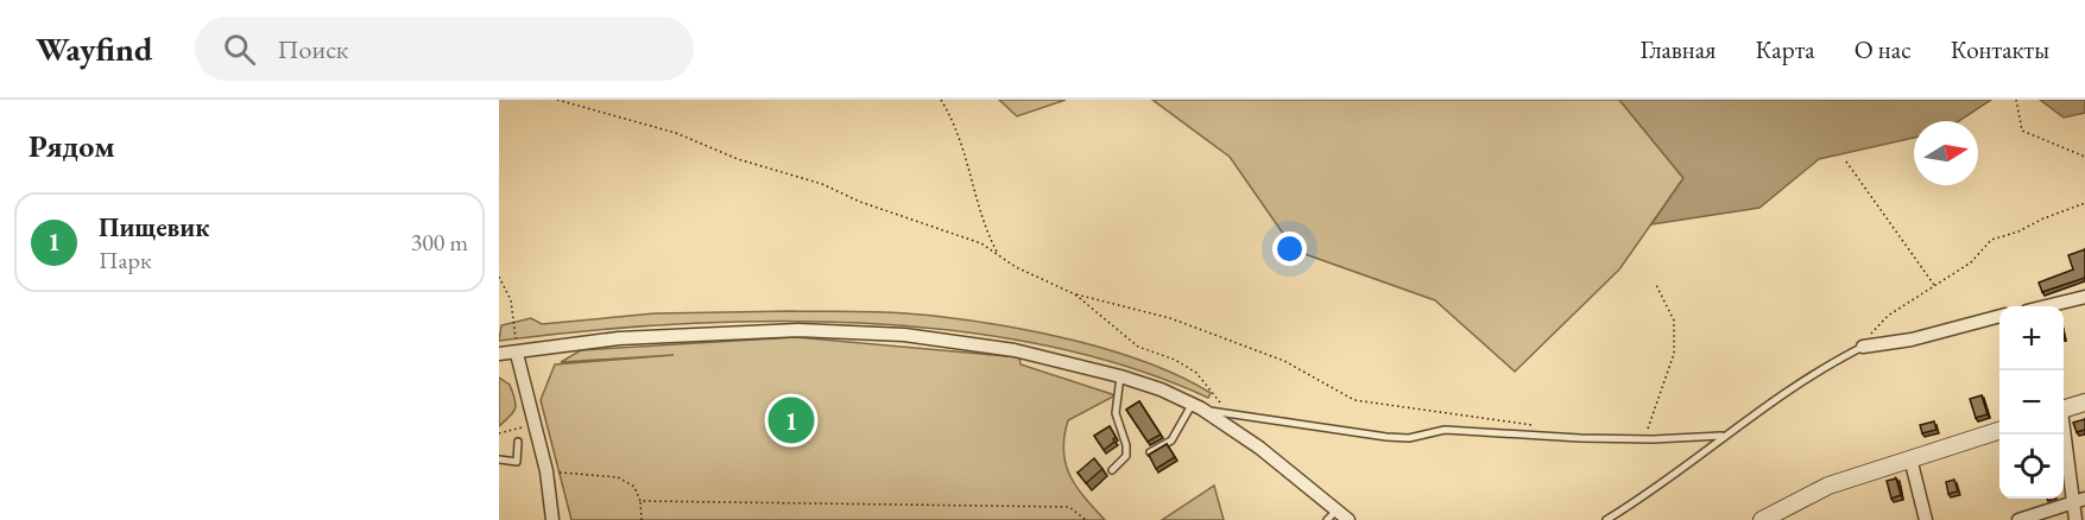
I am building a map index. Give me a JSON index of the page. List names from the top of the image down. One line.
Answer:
{"north":"right","page":{"header":"Wayfind","search":"Поиск","nav":["Главная","Карта","О нас","Контакты"],"heading":"Рядом","list":[{"mark":"1","name":"Пищевик","note":"Парк","value":"300 m"}],"map_buttons":["+","−"],"pins":"1"}}
